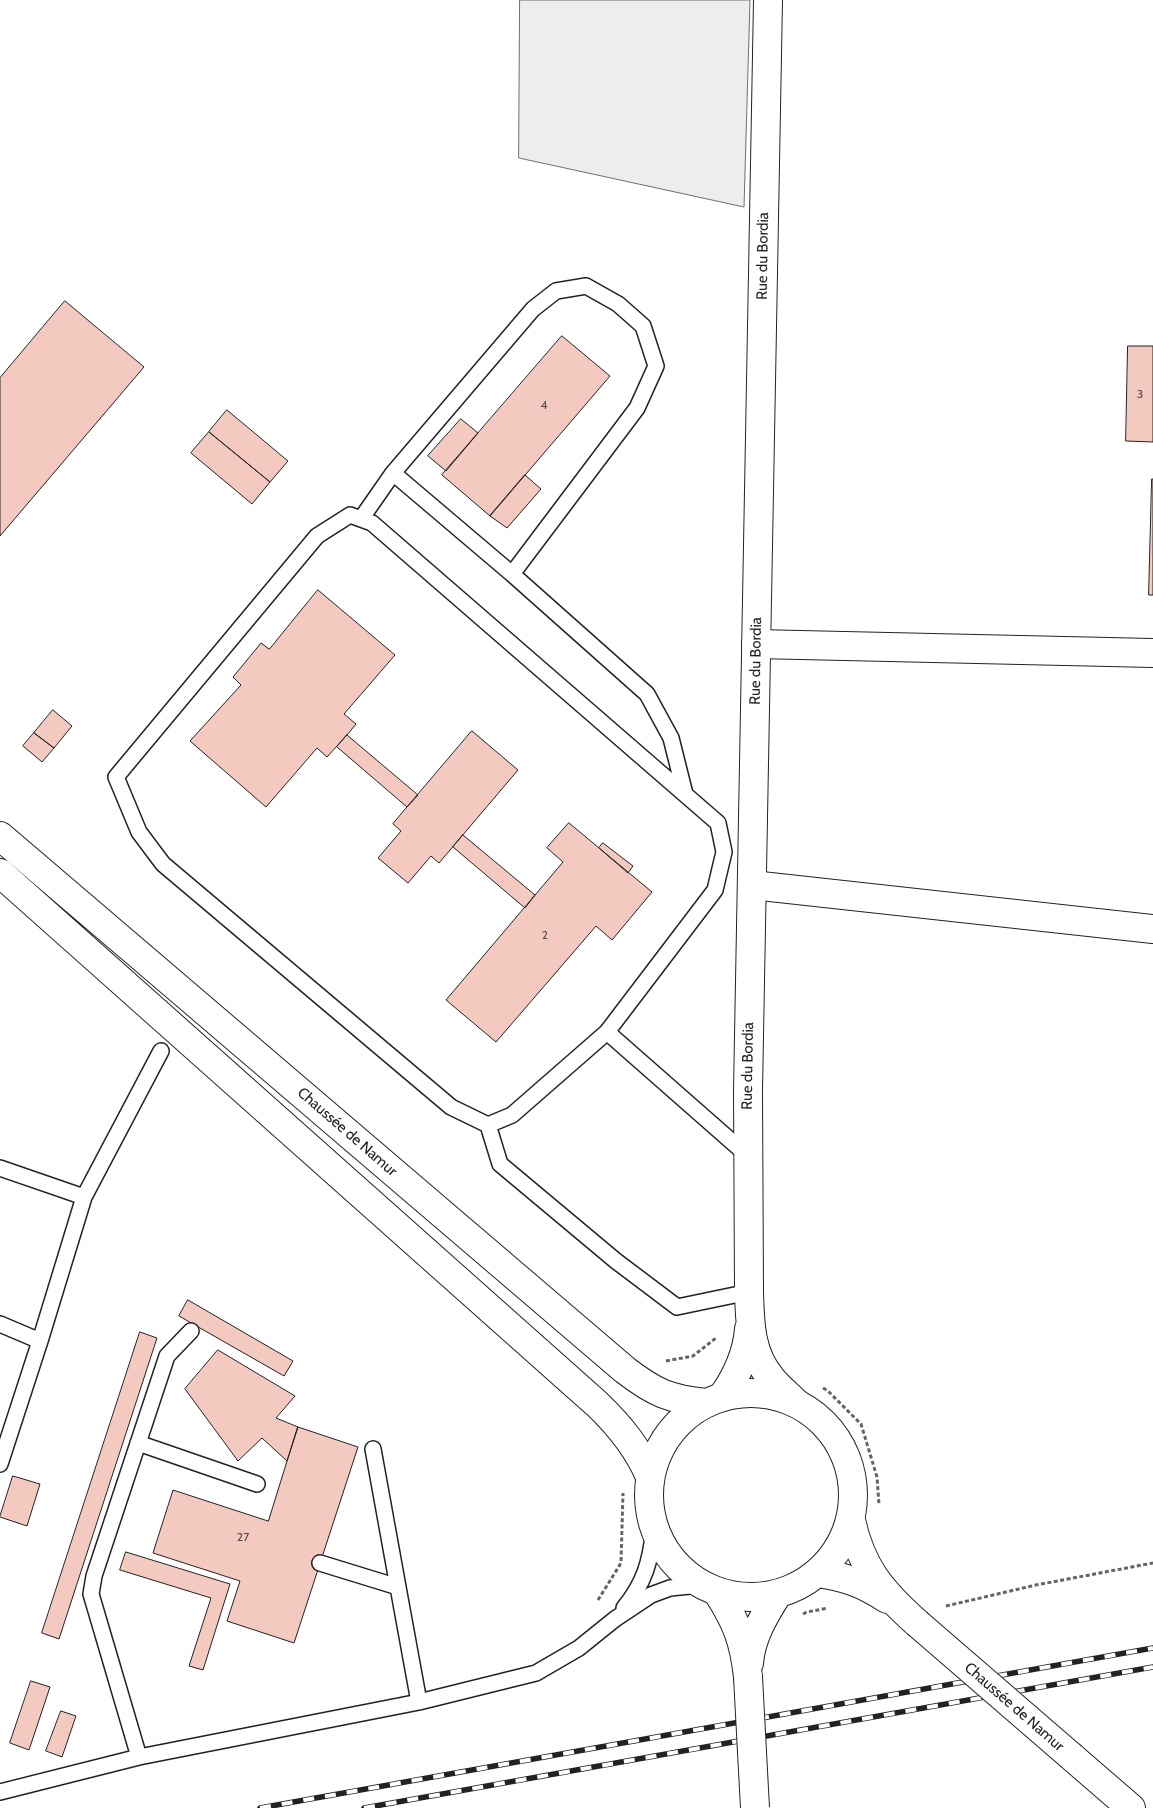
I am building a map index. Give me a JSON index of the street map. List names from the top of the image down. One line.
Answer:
{"streets":{"main road":["Rue du Bordia","Chaussée de Namur"]},"crossings":[["Rue du Bordia","Chaussée de Namur"]],"house_numbers":["3","4","2","27"]}
